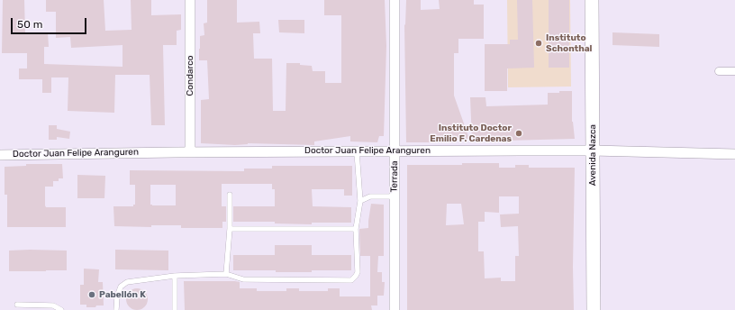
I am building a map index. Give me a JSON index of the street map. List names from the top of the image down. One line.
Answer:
{"streets":{"main road":["Avenida Nazca"],"street":["Condarco","Doctor Juan Felipe Aranguren","Terrada"]},"crossings":[["Condarco","Doctor Juan Felipe Aranguren"],["Doctor Juan Felipe Aranguren","Avenida Nazca"],["Doctor Juan Felipe Aranguren","Terrada"]],"places":["Instituto Schonthal","Instituto Doctor Emilio F. Cardenas","Pabellón K"],"scale_bar":"50 m"}
